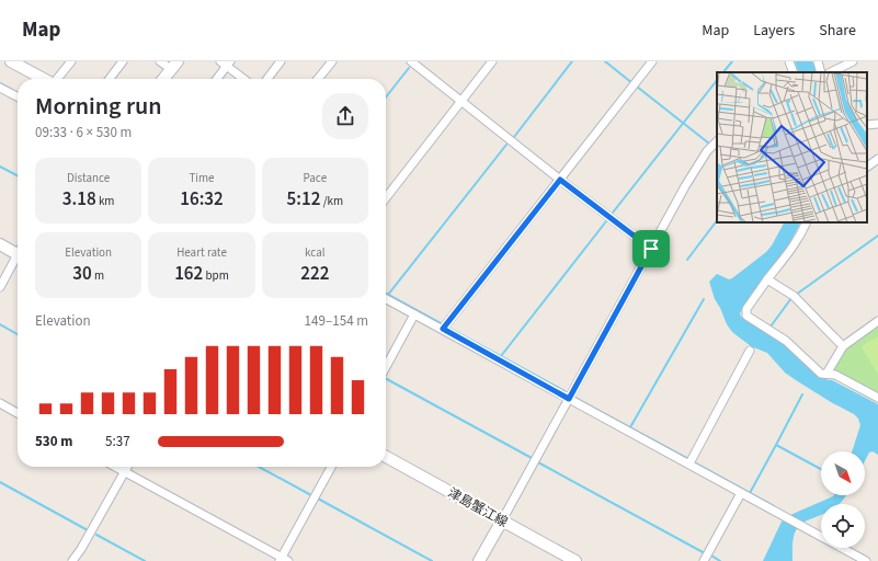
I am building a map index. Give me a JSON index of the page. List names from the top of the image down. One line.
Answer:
{"streets":{"main road":["津島蟹江線"]},"north":"bottom right","page":{"header":"Map","nav":["Map","Layers","Share"],"heading":["Morning run","09:33 · 6 × 530 m"],"stats":[["Distance","3.18 km"],["Time","16:32"],["Pace","5:12 /km"],["Elevation","30 m"],["Heart rate","162 bpm"],["kcal","222"]],"chart":["Elevation","149–154 m"],"list":[{"name":"530 m","note":"5:37"}]}}
